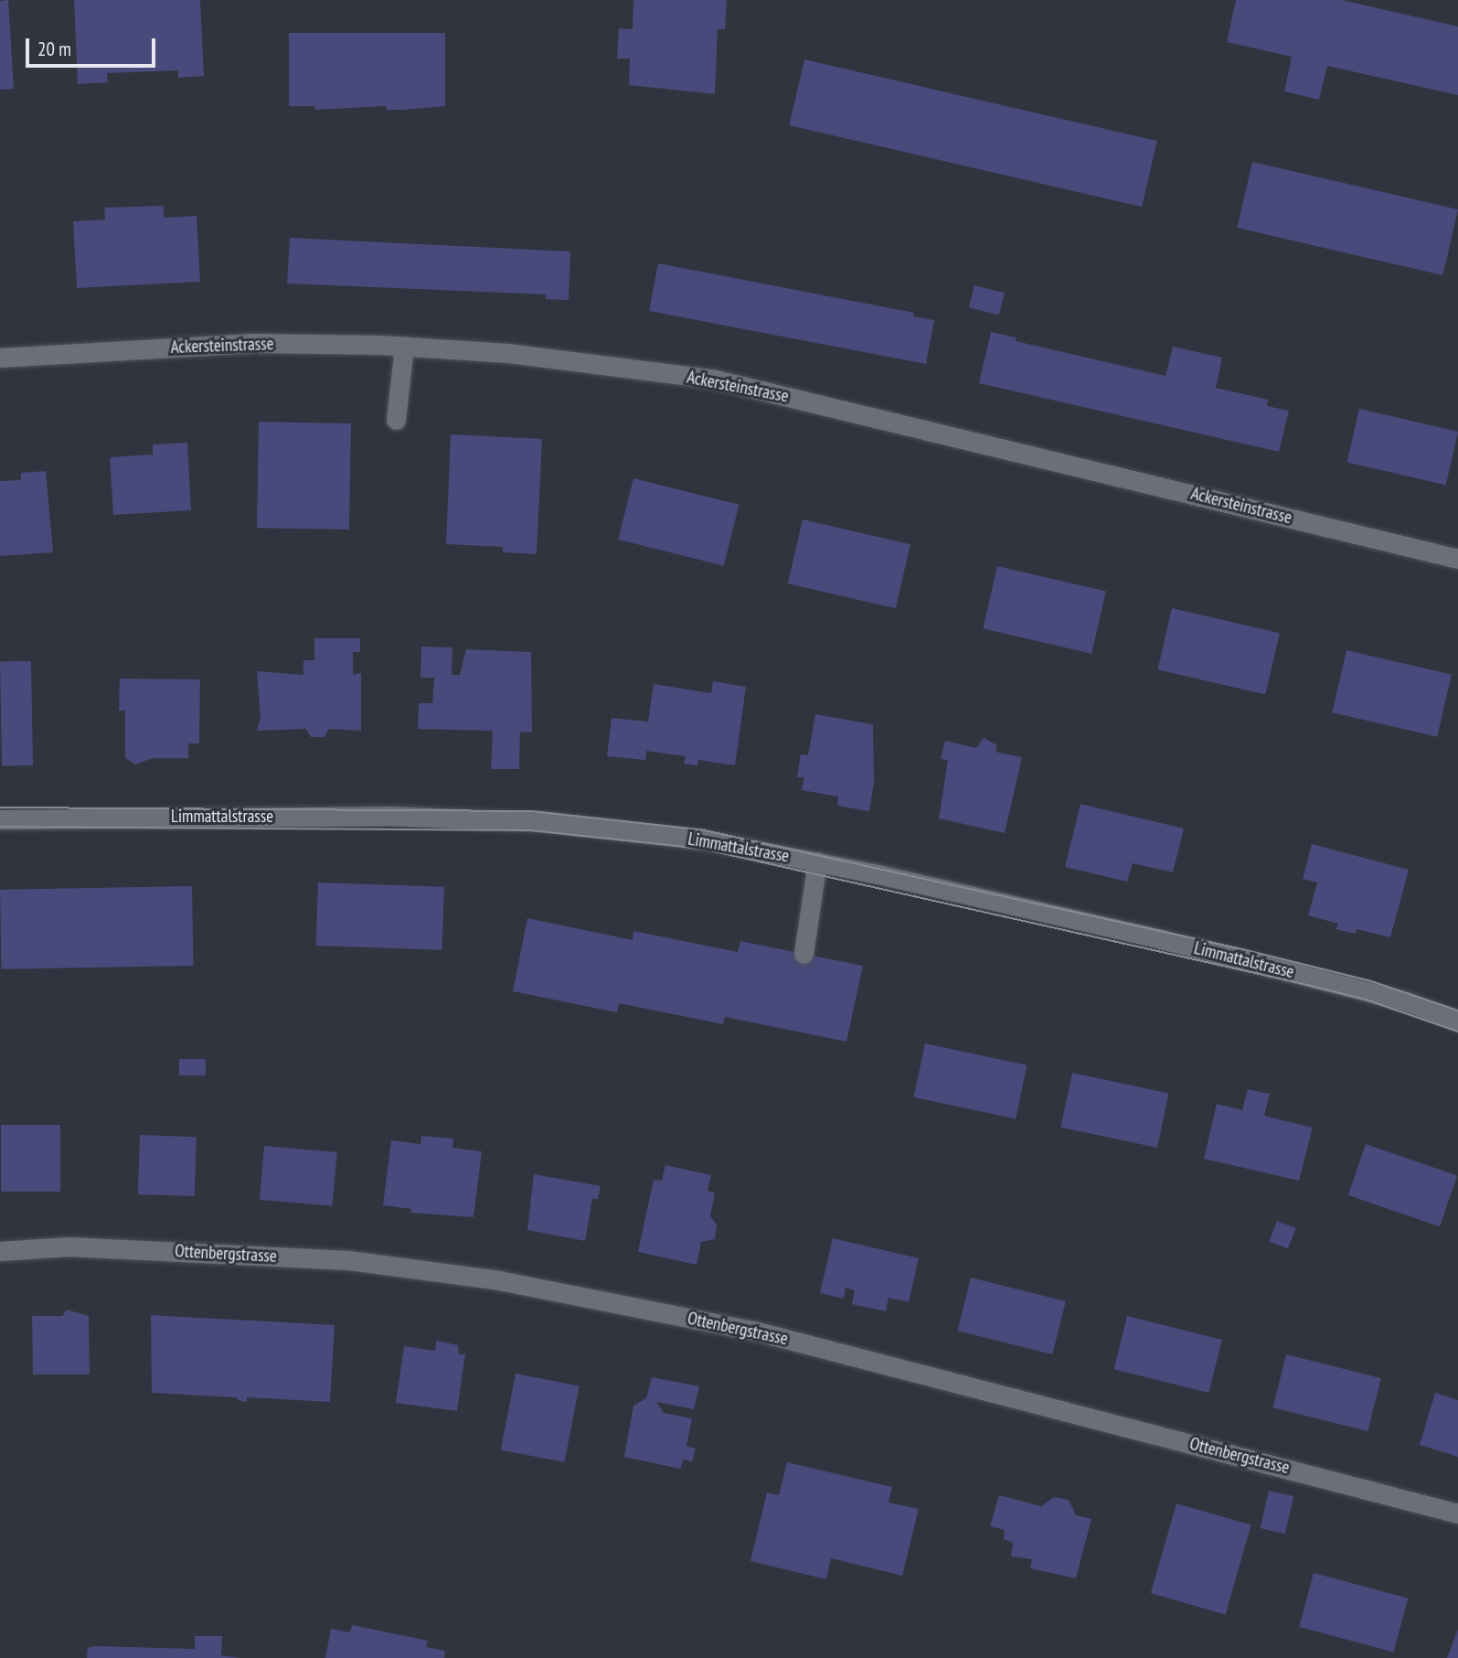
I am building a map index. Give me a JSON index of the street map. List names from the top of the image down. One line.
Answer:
{"streets":{"street":["Ackersteinstrasse","Limmattalstrasse","Ottenbergstrasse"]},"scale_bar":"20 m"}
